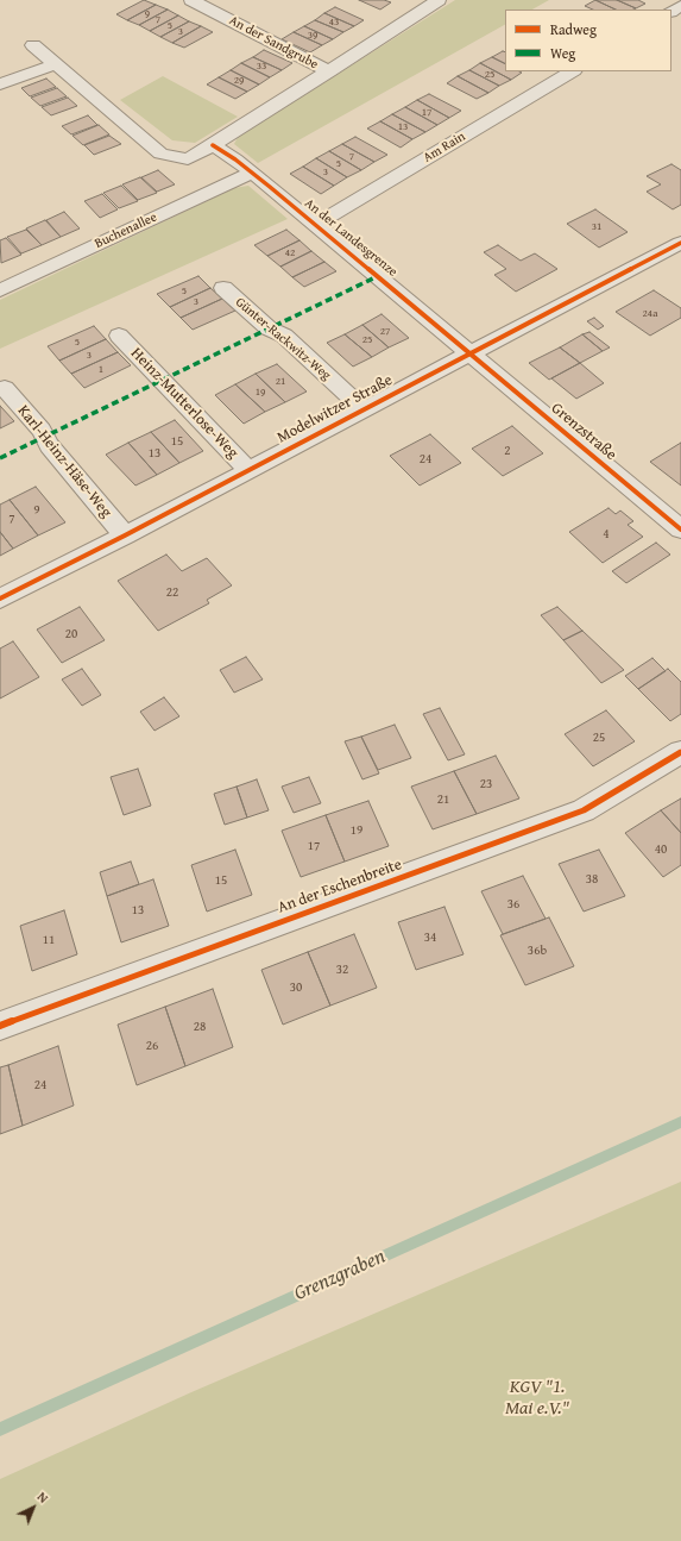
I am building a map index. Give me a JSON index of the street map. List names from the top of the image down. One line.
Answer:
{"streets":{"street":["An der Sandgrube","Am Rain","Buchenallee","An der Landesgrenze","Günter-Rackwitz-Weg","Heinz-Mutterlose-Weg","Modelwitzer Straße","Grenzstraße","Karl-Heinz-Häse-Weg","An der Eschenbreite"]},"crossings":[["Am Rain","An der Landesgrenze"],["Buchenallee","An der Landesgrenze"],["An der Landesgrenze","Modelwitzer Straße"],["An der Landesgrenze","Grenzstraße"],["Günter-Rackwitz-Weg","Modelwitzer Straße"],["Heinz-Mutterlose-Weg","Modelwitzer Straße"],["Modelwitzer Straße","Grenzstraße"],["Modelwitzer Straße","Karl-Heinz-Häse-Weg"]],"water":["Grenzgraben"],"parks":["KGV \"1. Mai e.V.\""],"house_numbers":["9","7","43","5","3","39","33","25","29","17","13","7","5","3","31","42","5","3","24a","27","25","5","3","1","21","19","15","2","13","24","9","7","4","22","20","25","23","21","19","17","40","38","15","36","13","34","11","36b","32","30","28","26","24"],"legend":["Radweg","Weg"],"north":"top right"}
